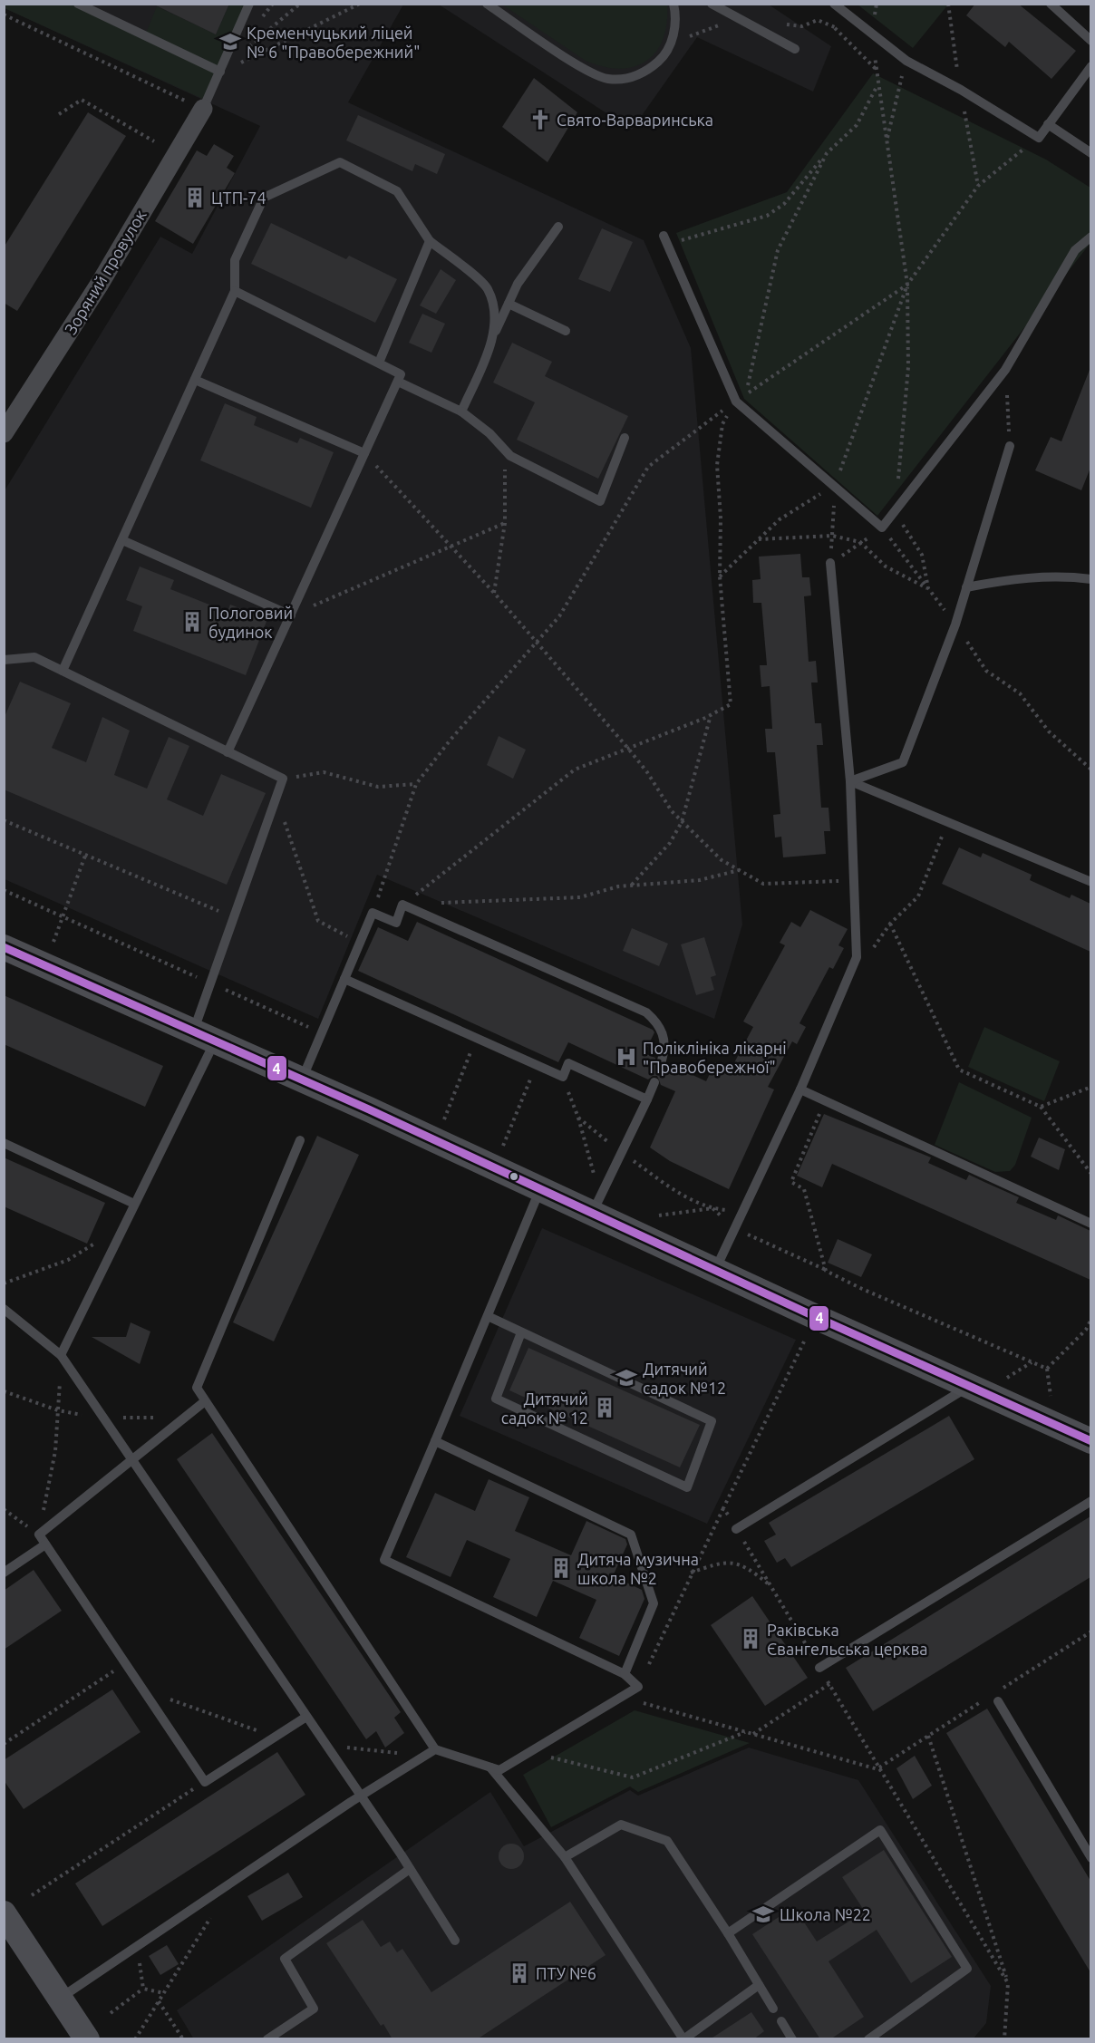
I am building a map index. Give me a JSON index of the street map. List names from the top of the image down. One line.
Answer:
{"streets":{"street":["Зоряний провулок"]},"places":{"school or university":["Кременчуцький ліцей № 6 \"Правобережний\"","Дитячий садок №12","Школа №22"],"church":["Свято-Варваринська"],"building":["ЦТП-74","Пологовий будинок","Дитячий садок № 12","Дитяча музична школа №2","Раківська Євангельська церква","ПТУ №6"],"hospital":["Поліклініка лікарні \"Правобережної\""]},"lines":["transit line 4"]}
